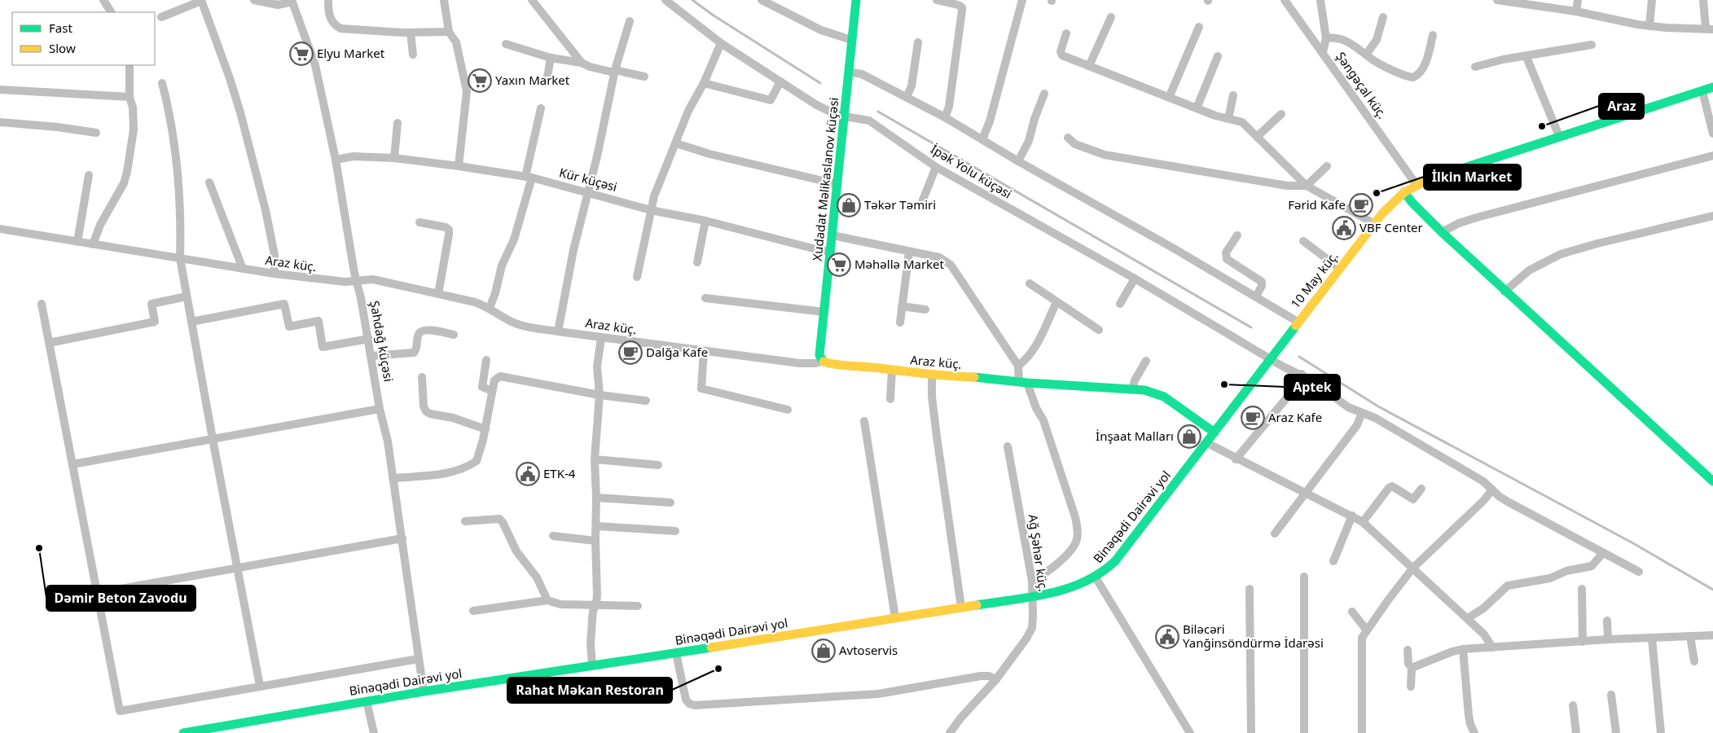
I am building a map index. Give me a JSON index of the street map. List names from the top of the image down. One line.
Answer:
{"streets":{"main road":["Xudadat Məlikaslanov küçəsi","Araz küç.","10 May küç.","Binəqədi Dairəvi yol"],"street":["Şəngəçal küç.","İpək Yolu küçəsi","Kür küçəsi","Şahdağ küçəsi","Ağ Şəhər küç."]},"crossings":[["Şəngəçal küç.","10 May küç."],["İpək Yolu küçəsi","Xudadat Məlikaslanov küçəsi"],["İpək Yolu küçəsi","10 May küç."],["Xudadat Məlikaslanov küçəsi","Kür küçəsi"],["Xudadat Məlikaslanov küçəsi","Araz küç."],["Kür küçəsi","Şahdağ küçəsi"],["Araz küç.","10 May küç."],["Araz küç.","Şahdağ küçəsi"],["Araz küç.","Binəqədi Dairəvi yol"],["10 May küç.","Binəqədi Dairəvi yol"],["Şahdağ küçəsi","Binəqədi Dairəvi yol"],["Binəqədi Dairəvi yol","Ağ Şəhər küç."]],"places":{"supermarket":["Elyu Market","Yaxın Market","Məhəllə Market"],"other":["Araz","İlkin Market","Aptek","Dəmir Beton Zavodu","Rahat Məkan Restoran"],"shop":["Təkər Təmiri","İnşaat Malları","Avtoservis"],"cafe":["Fərid Kafe","Dalğa Kafe","Araz Kafe"],"public building":["VBF Center","ETK-4","Biləcəri Yanğinsöndürmə İdarəsi"]},"legend":["Fast","Slow"]}
